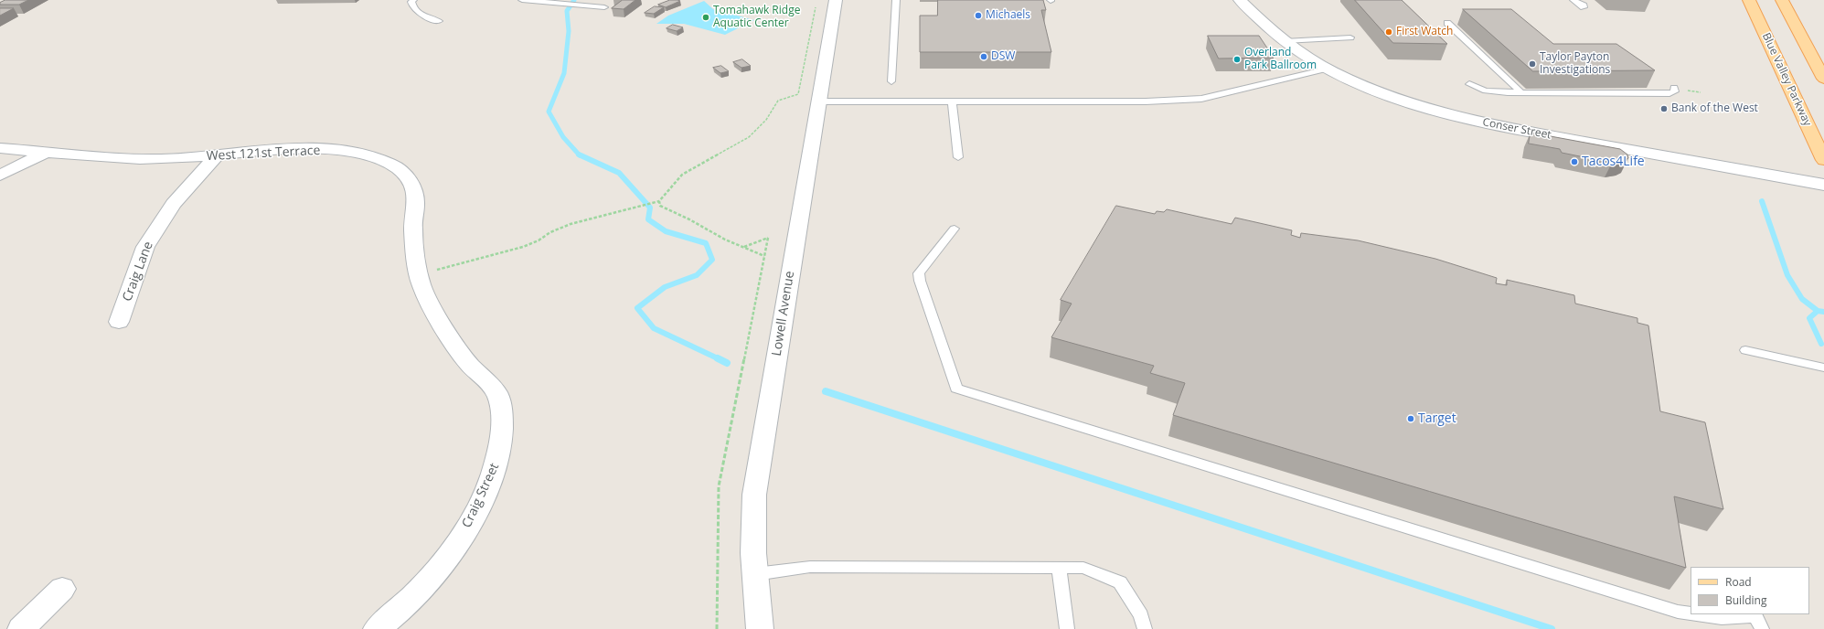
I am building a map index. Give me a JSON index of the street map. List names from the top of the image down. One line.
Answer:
{"streets":{"main road":["Blue Valley Parkway"],"street":["Conser Street","West 121st Terrace","Craig Lane","Lowell Avenue","Craig Street"]},"crossings":[["West 121st Terrace","Craig Lane"],["West 121st Terrace","Craig Street"]],"places":["Michaels","Tomahawk Ridge Aquatic Center","First Watch","DSW","Overland Park Ballroom","Taylor Payton Investigations","Bank of the West","Tacos4Life","Target"],"legend":["Road","Building"]}
